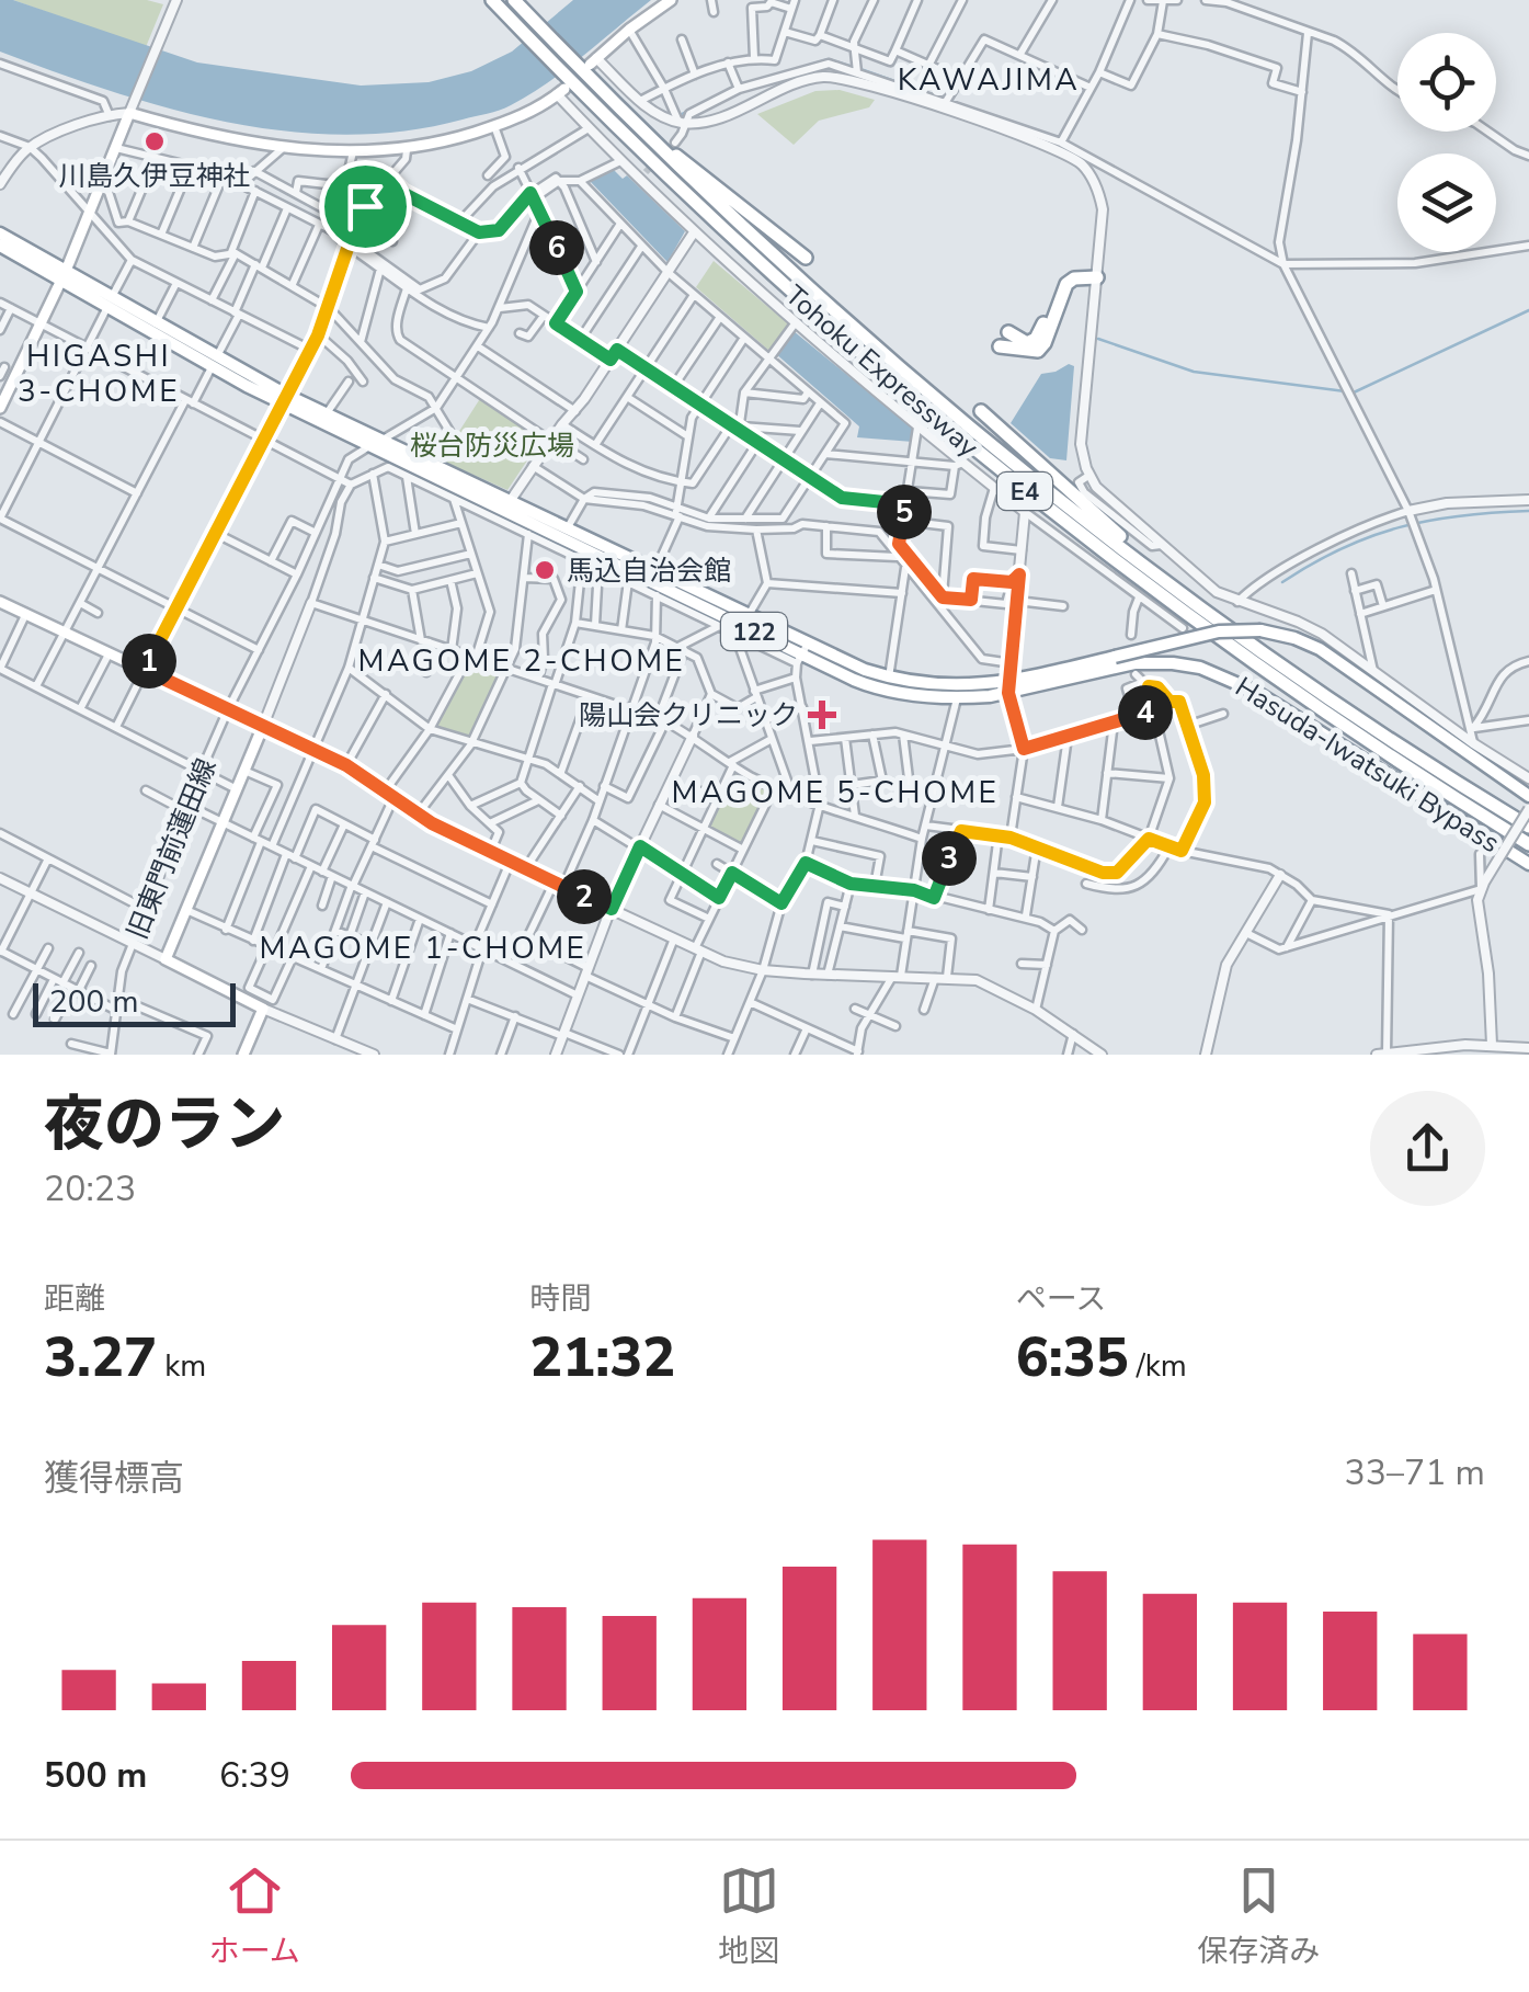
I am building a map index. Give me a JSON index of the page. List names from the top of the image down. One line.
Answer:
{"streets":{"highway":["Tohoku Expressway","E4","122","Hasuda-Iwatsuki Bypass"],"street":["旧東門前蓮田線"]},"crossings":[["Hasuda-Iwatsuki Bypass","旧東門前蓮田線"]],"districts":["KAWAJIMA","HIGASHI 3-CHOME","MAGOME 2-CHOME","MAGOME 5-CHOME","MAGOME 1-CHOME"],"parks":["桜台防災広場"],"places":{"other":["川島久伊豆神社","馬込自治会館"],"health":["陽山会クリニック"]},"scale_bar":"200 m","page":{"pins":["6","5","1","4","3","2"],"scale":"200 m","heading":["夜のラン","20:23"],"stats":[["距離","3.27 km"],["時間","21:32"],["ペース","6:35 /km"]],"chart":["獲得標高","33–71 m"],"list":[{"name":"500 m","note":"6:39"}],"tabs":["ホーム","地図","保存済み"]}}
